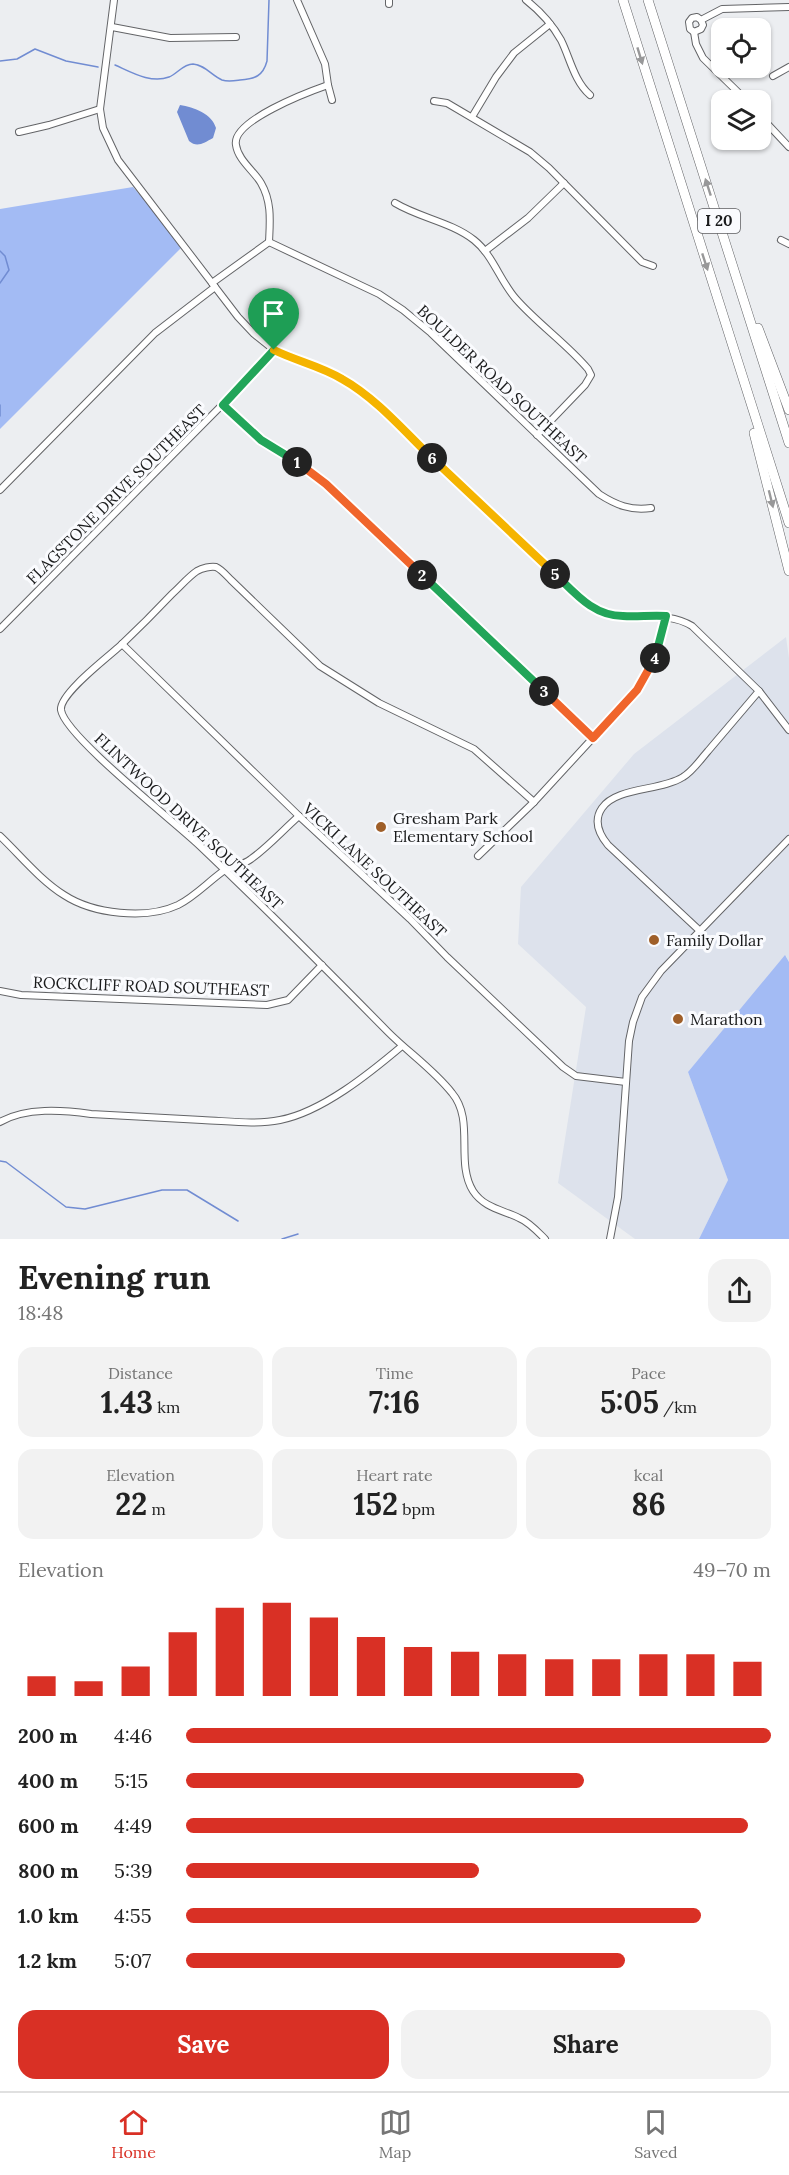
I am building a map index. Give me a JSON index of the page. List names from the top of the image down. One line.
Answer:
{"streets":{"highway":["I 20"],"street":["BOULDER ROAD SOUTHEAST","FLAGSTONE DRIVE SOUTHEAST","FLINTWOOD DRIVE SOUTHEAST","VICKI LANE SOUTHEAST","ROCKCLIFF ROAD SOUTHEAST"]},"crossings":[["FLINTWOOD DRIVE SOUTHEAST","VICKI LANE SOUTHEAST"],["FLINTWOOD DRIVE SOUTHEAST","ROCKCLIFF ROAD SOUTHEAST"]],"places":["Gresham Park Elementary School","Family Dollar","Marathon"],"page":{"pins":["6","1","5","2","4","3"],"heading":["Evening run","18:48"],"stats":[["Distance","1.43 km"],["Time","7:16"],["Pace","5:05 /km"],["Elevation","22 m"],["Heart rate","152 bpm"],["kcal","86"]],"chart":["Elevation","49–70 m"],"list":[{"name":"200 m","note":"4:46"},{"name":"400 m","note":"5:15"},{"name":"600 m","note":"4:49"},{"name":"800 m","note":"5:39"},{"name":"1.0 km","note":"4:55"},{"name":"1.2 km","note":"5:07"}],"buttons":["Save","Share"],"tabs":["Home","Map","Saved"]}}
